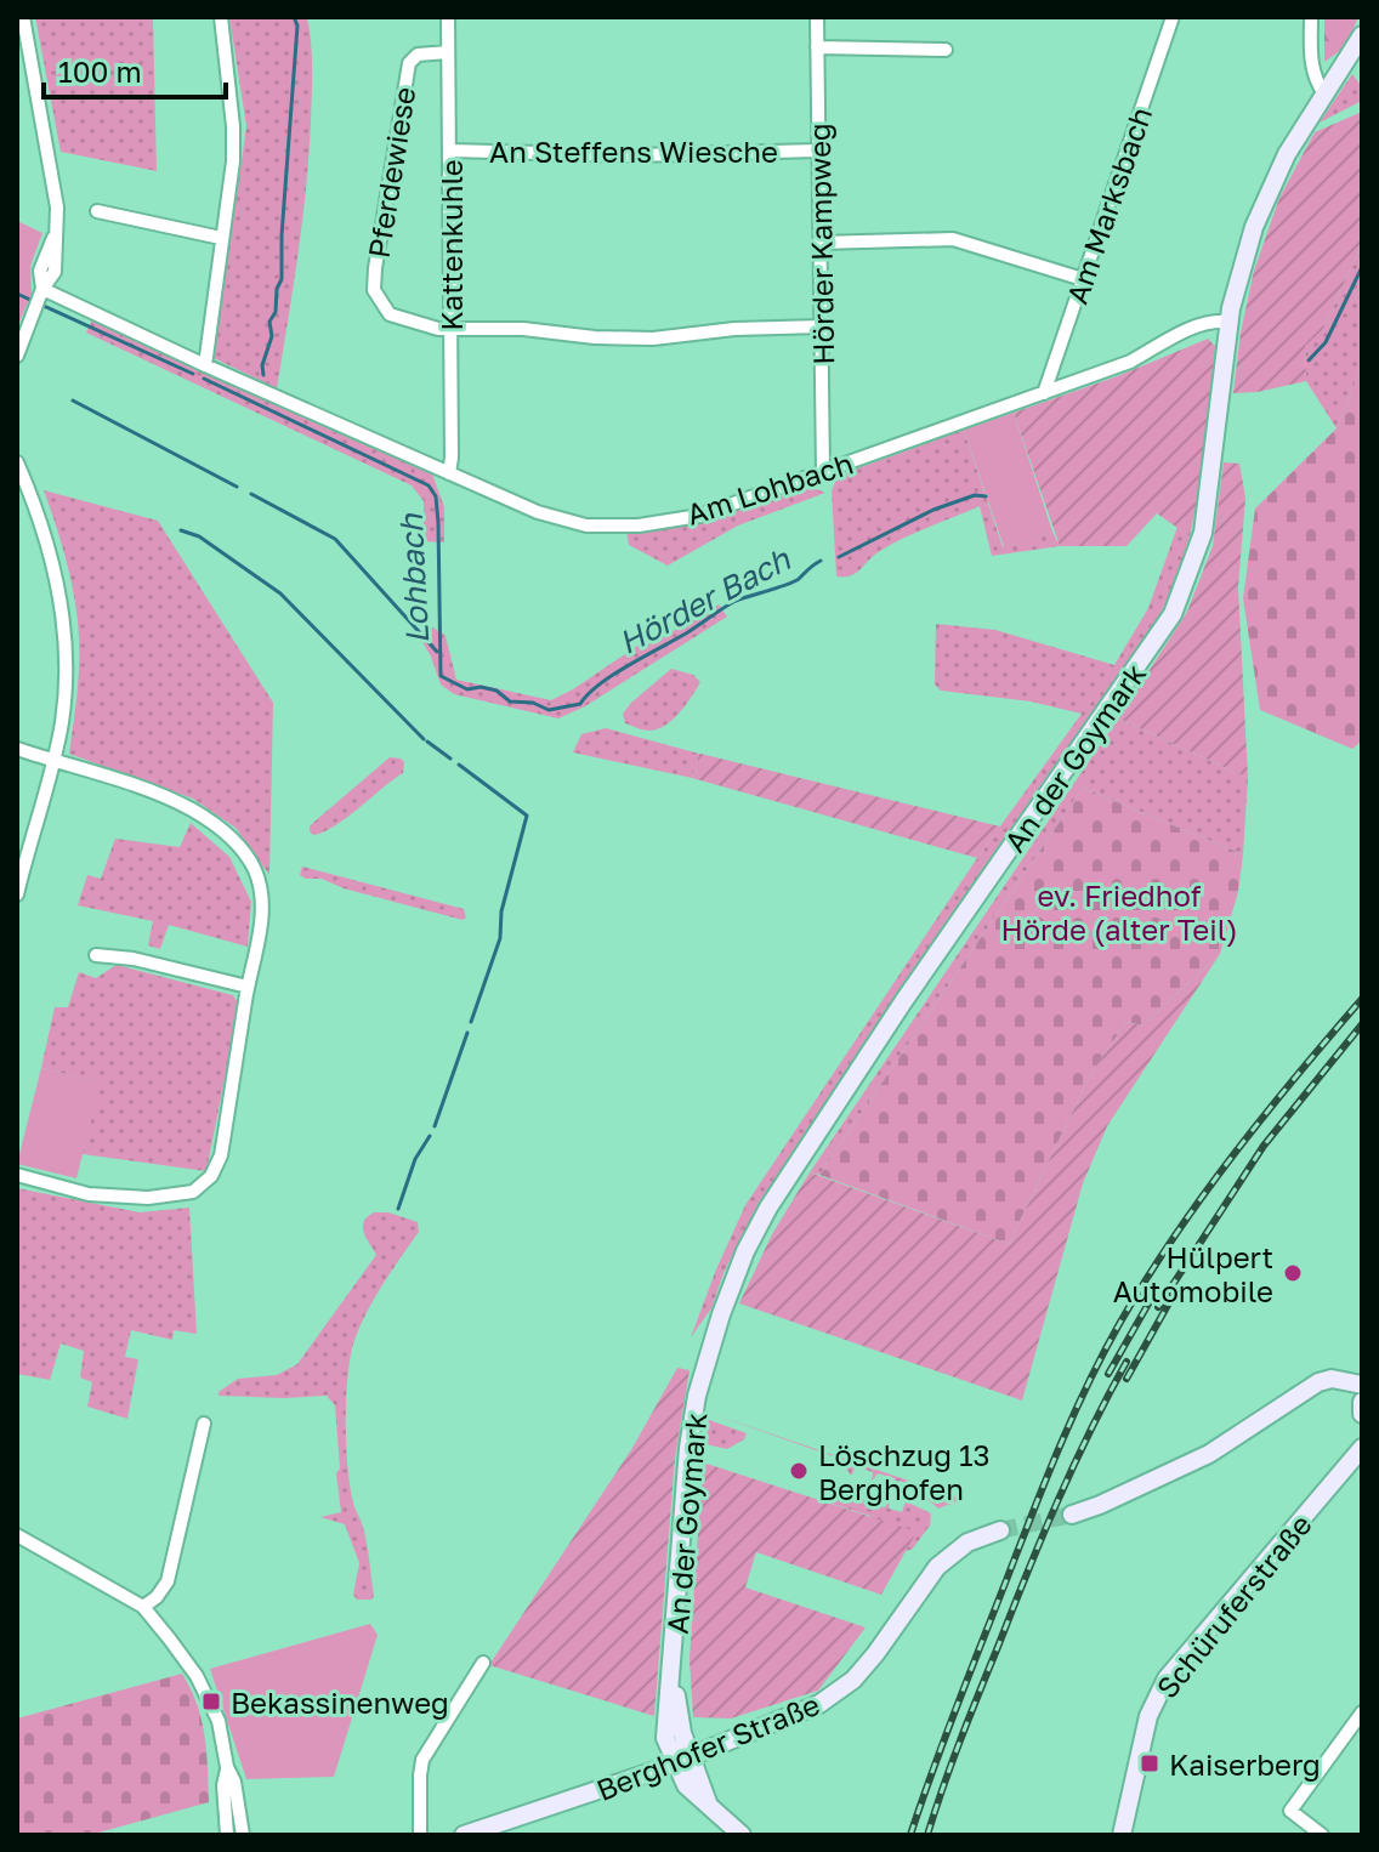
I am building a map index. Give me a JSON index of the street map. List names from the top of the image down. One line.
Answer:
{"streets":{"main road":["An der Goymark","Schüruferstraße","Berghofer Straße"],"street":["An Steffens Wiesche","Pferdewiese","Am Marksbach","Hörder Kampweg","Kattenkuhle","Am Lohbach"]},"crossings":[["An Steffens Wiesche","Hörder Kampweg"],["An Steffens Wiesche","Kattenkuhle"],["Pferdewiese","Kattenkuhle"],["Am Marksbach","Am Lohbach"],["Hörder Kampweg","Am Lohbach"],["Kattenkuhle","Am Lohbach"],["Am Lohbach","An der Goymark"],["An der Goymark","Berghofer Straße"]],"water":["Lohbach","Hörder Bach"],"parks":["ev. Friedhof Hörde (alter Teil)"],"places":{"other":["Hülpert Automobile","Löschzug 13 Berghofen"],"transit":["Bekassinenweg","Kaiserberg"]},"scale_bar":"100 m"}
